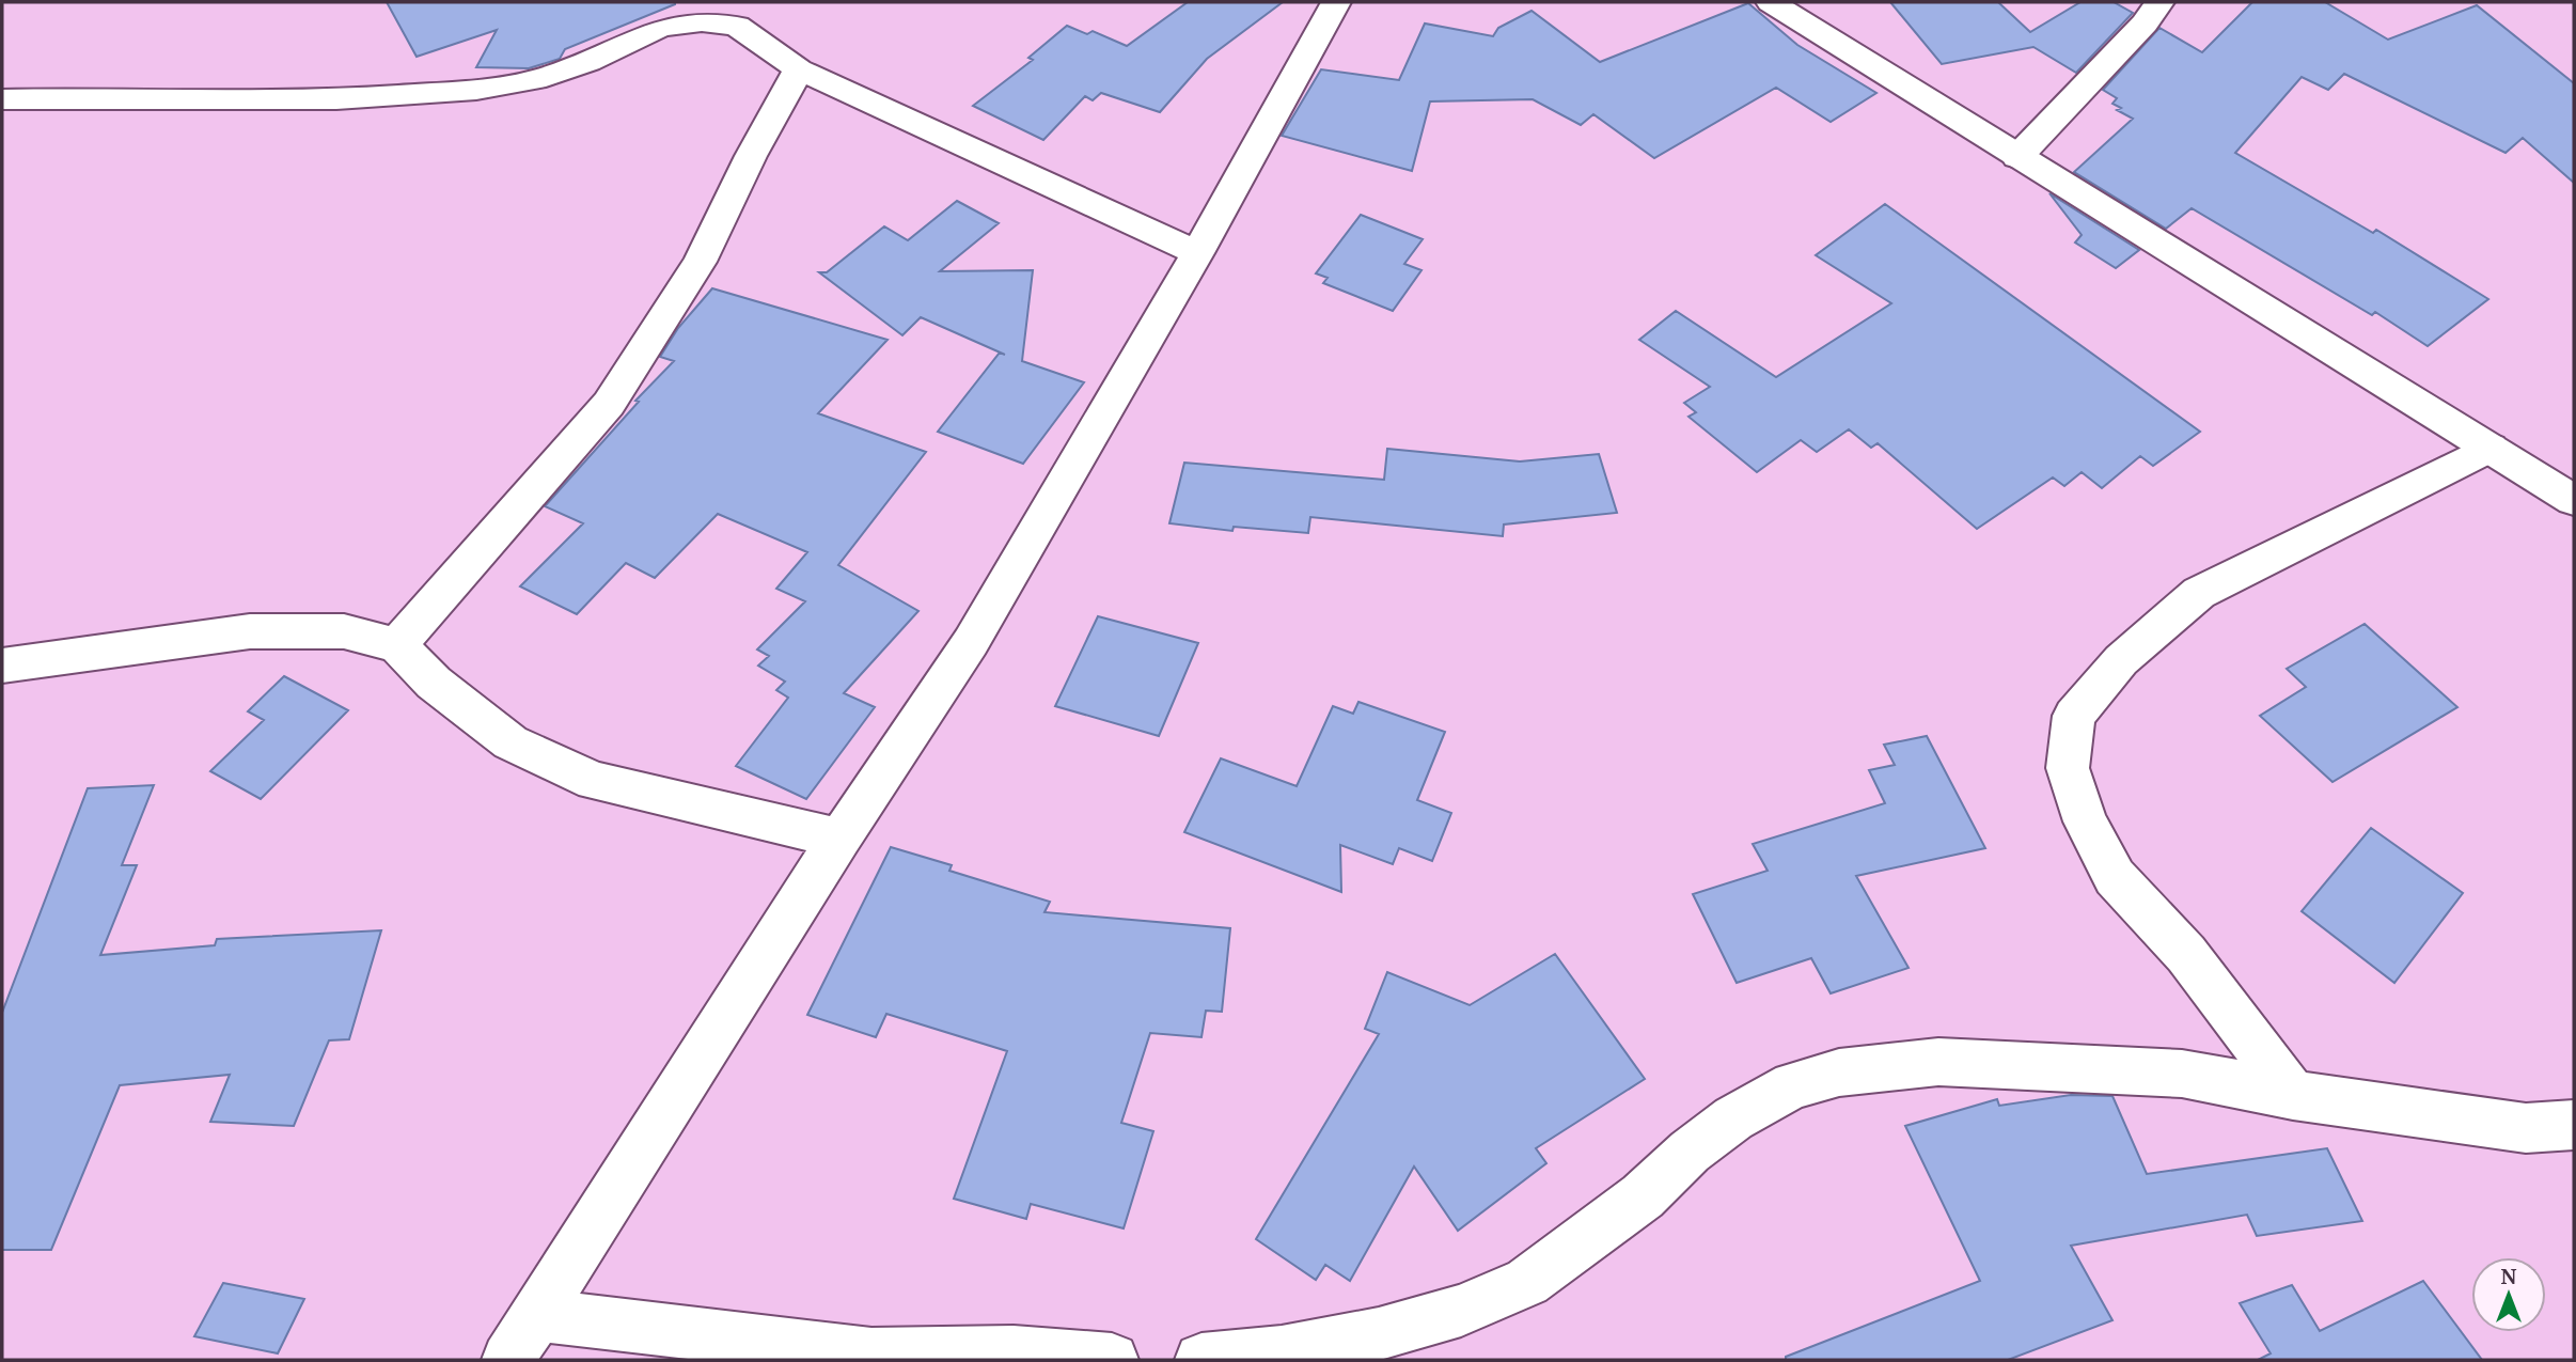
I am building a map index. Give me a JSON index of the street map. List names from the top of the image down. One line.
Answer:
{"north":"top"}
